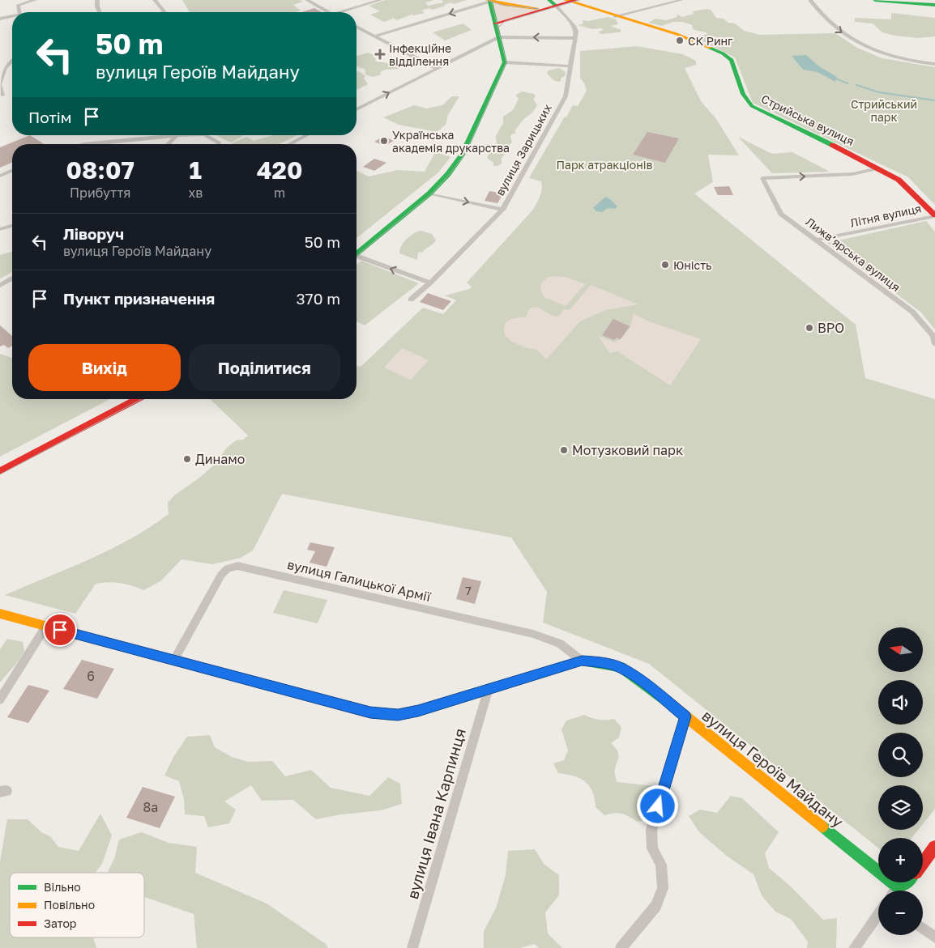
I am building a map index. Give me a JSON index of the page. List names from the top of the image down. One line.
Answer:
{"streets":{"main road":["Стрийська вулиця","вулиця Героїв Майдану"],"street":["вулиця Зарицьких","Літня вулиця","Лижвʼярська вулиця","вулиця Галицької Армії","вулиця Івана Карпинця"]},"crossings":[["Стрийська вулиця","Літня вулиця"],["Стрийська вулиця","Лижвʼярська вулиця"],["Літня вулиця","Лижвʼярська вулиця"],["вулиця Галицької Армії","вулиця Героїв Майдану"],["вулиця Героїв Майдану","вулиця Івана Карпинця"]],"parks":["Стрийський парк","Парк атракціонів"],"places":{"other":["СК Ринг","Українська академія друкарства","Юність","ВРО","Мотузковий парк","Динамо"],"health":["Інфекційне відділення"]},"house_numbers":["7","6","8а"],"legend":["Вільно","Повільно","Затор"],"north":"left","page":{"turn":["50 m","вулиця Героїв Майдану"],"then":"Потім","eta":["08:07","Прибуття","1","хв","420","m"],"list":[{"name":"Ліворуч","note":"вулиця Героїв Майдану","value":"50 m"},{"name":"Пункт призначення","value":"370 m"}],"buttons":["Вихід","Поділитися"],"map_buttons":["+","−"]}}
